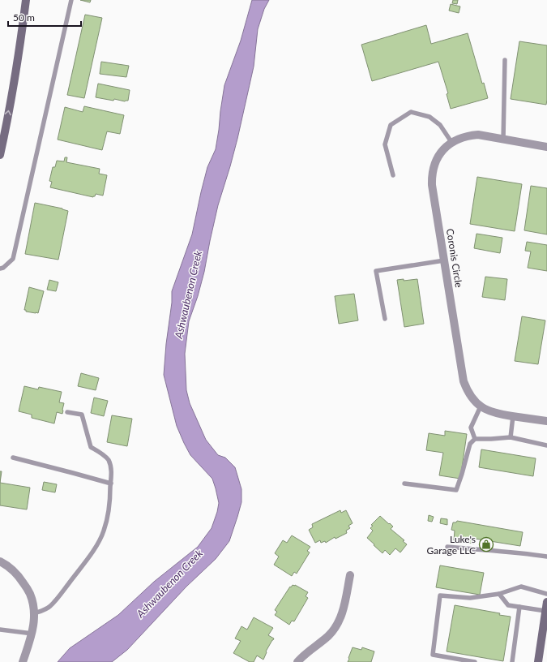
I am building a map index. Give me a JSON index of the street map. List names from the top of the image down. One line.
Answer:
{"streets":{"street":["Coronis Circle"]},"water":["Ashwaubenon Creek"],"places":{"shop":["Luke's Garage LLC"]},"scale_bar":"50 m"}
